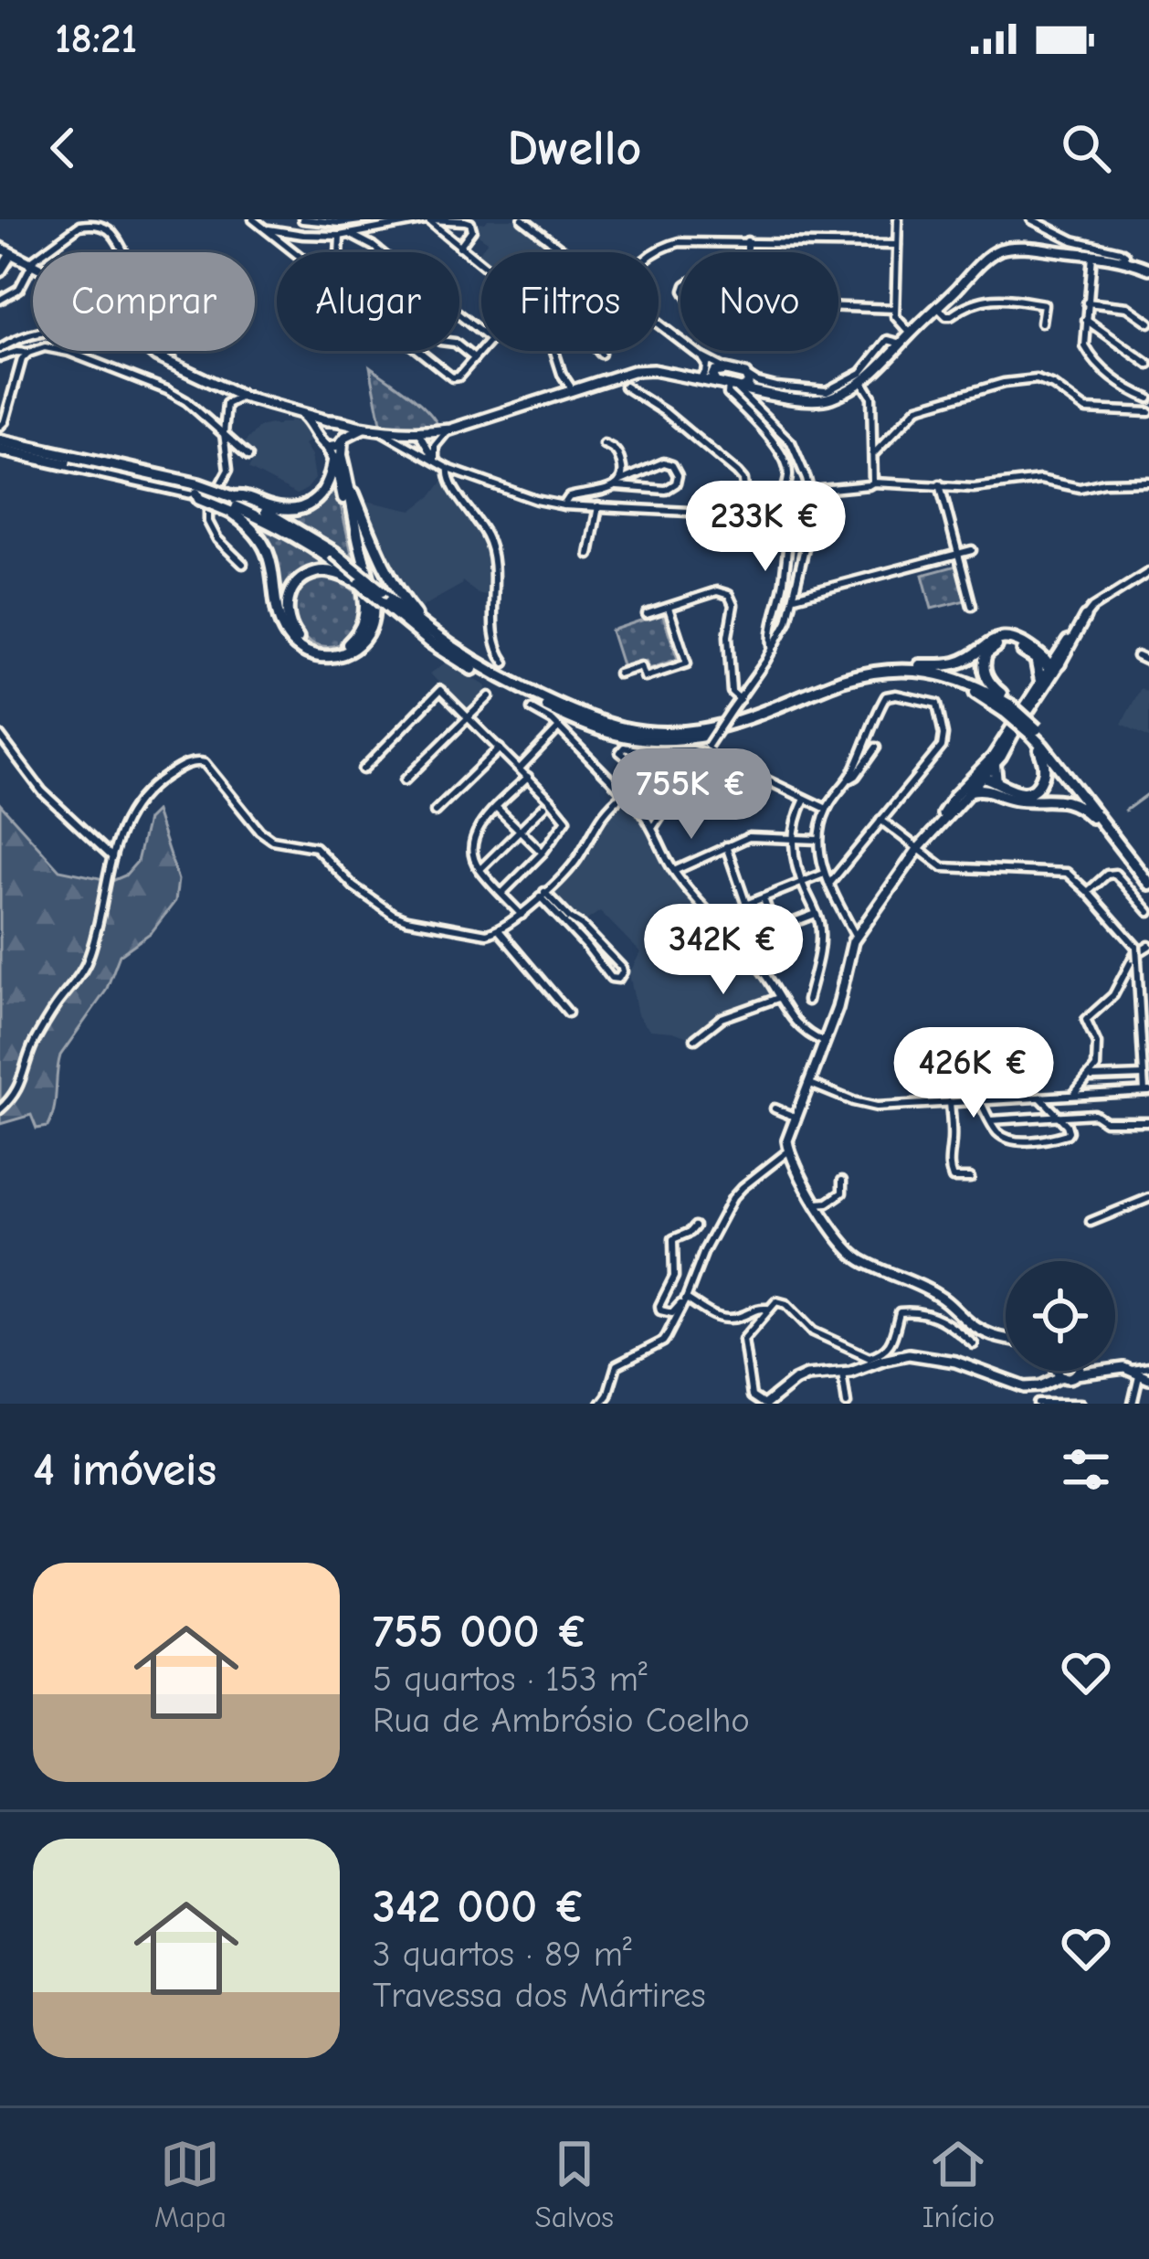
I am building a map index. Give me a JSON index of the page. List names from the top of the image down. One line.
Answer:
{"page":{"status":"18:21","header":"Dwello","chip":["Comprar","Alugar","Filtros","Novo"],"price":["233K €","755K €","342K €","426K €"],"heading":"4 imóveis","list":[{"name":"755 000 €","note":"5 quartos · 153 m² · Rua de Ambrósio Coelho"},{"name":"342 000 €","note":"3 quartos · 89 m² · Travessa dos Mártires"}],"tabs":["Mapa","Salvos","Início"]}}
